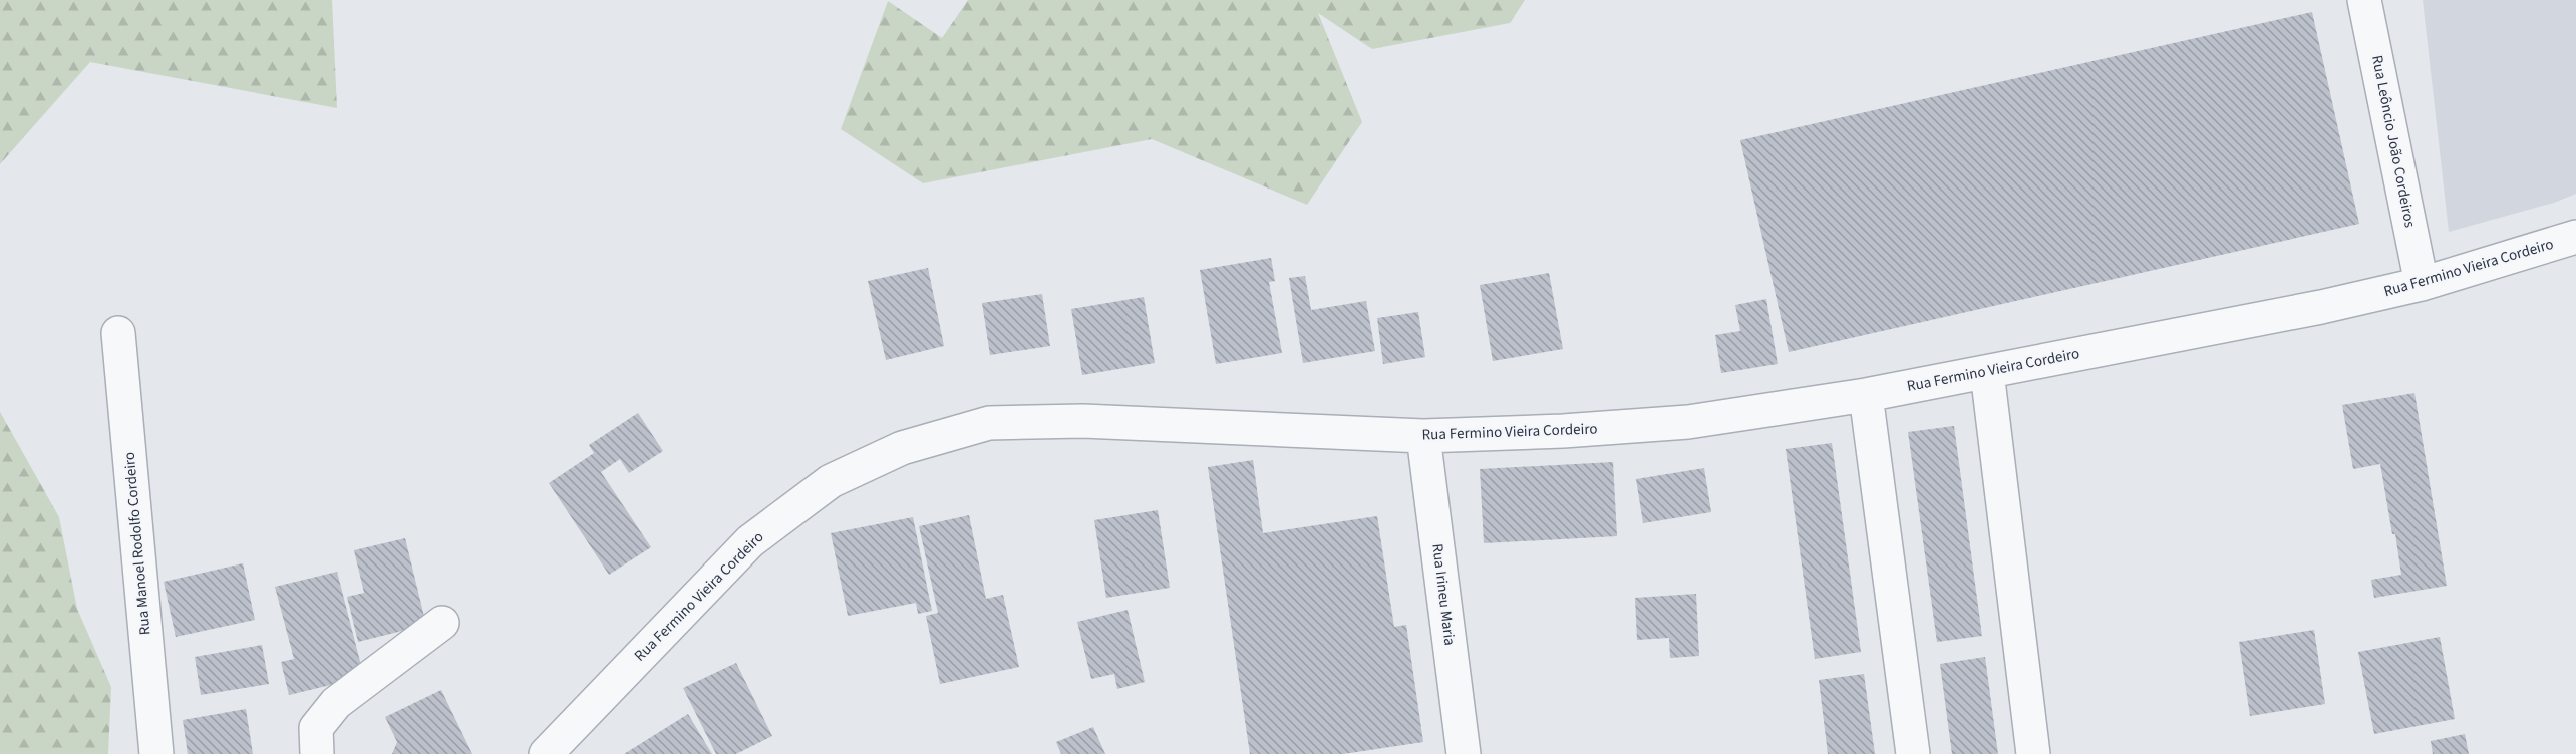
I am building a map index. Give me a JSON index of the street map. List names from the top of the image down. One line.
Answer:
{"streets":{"street":["Rua Leôncio João Cordeiros","Rua Fermino Vieira Cordeiro","Rua Manoel Rodolfo Cordeiro","Rua Irineu Maria"]},"crossings":[["Rua Leôncio João Cordeiros","Rua Fermino Vieira Cordeiro"],["Rua Fermino Vieira Cordeiro","Rua Irineu Maria"]]}
